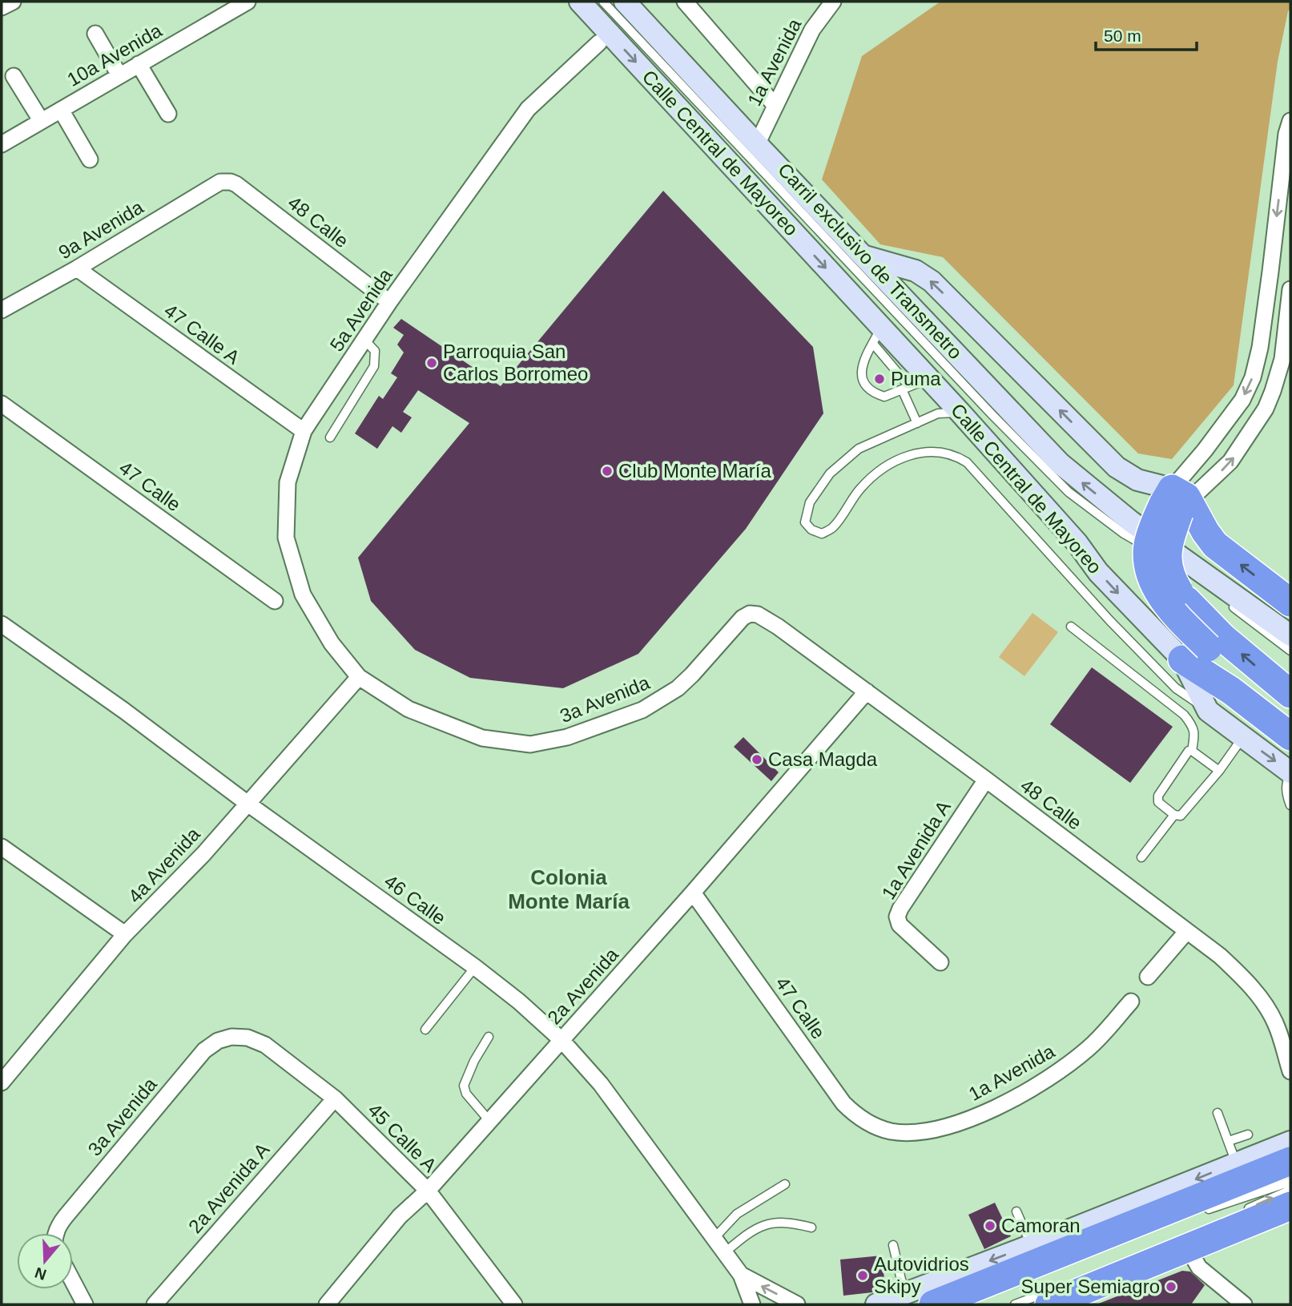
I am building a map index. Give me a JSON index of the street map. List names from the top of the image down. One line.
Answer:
{"streets":{"main road":["Calle Central de Mayoreo"],"street":["10a Avenida","1a Avenida","48 Calle","9a Avenida","5a Avenida","47 Calle A","47 Calle","3a Avenida","1a Avenida A","4a Avenida","46 Calle","2a Avenida","45 Calle A","2a Avenida A"],"lane":["Carril exclusivo de Transmetro"]},"crossings":[["1a Avenida","Calle Central de Mayoreo"],["1a Avenida","47 Calle"],["48 Calle","9a Avenida"],["48 Calle","5a Avenida"],["48 Calle","3a Avenida"],["48 Calle","1a Avenida A"],["48 Calle","2a Avenida"],["9a Avenida","47 Calle A"],["5a Avenida","47 Calle A"],["5a Avenida","3a Avenida"],["5a Avenida","4a Avenida"],["47 Calle","2a Avenida"],["3a Avenida","4a Avenida"],["3a Avenida","45 Calle A"],["4a Avenida","46 Calle"],["46 Calle","2a Avenida"],["2a Avenida","45 Calle A"],["45 Calle A","2a Avenida A"]],"districts":["Colonia Monte María"],"places":["Parroquia San Carlos Borromeo","Puma","Club Monte María","Casa Magda","Camoran","Autovidrios Skipy","Super Semiagro"],"scale_bar":"50 m","north":"bottom"}
